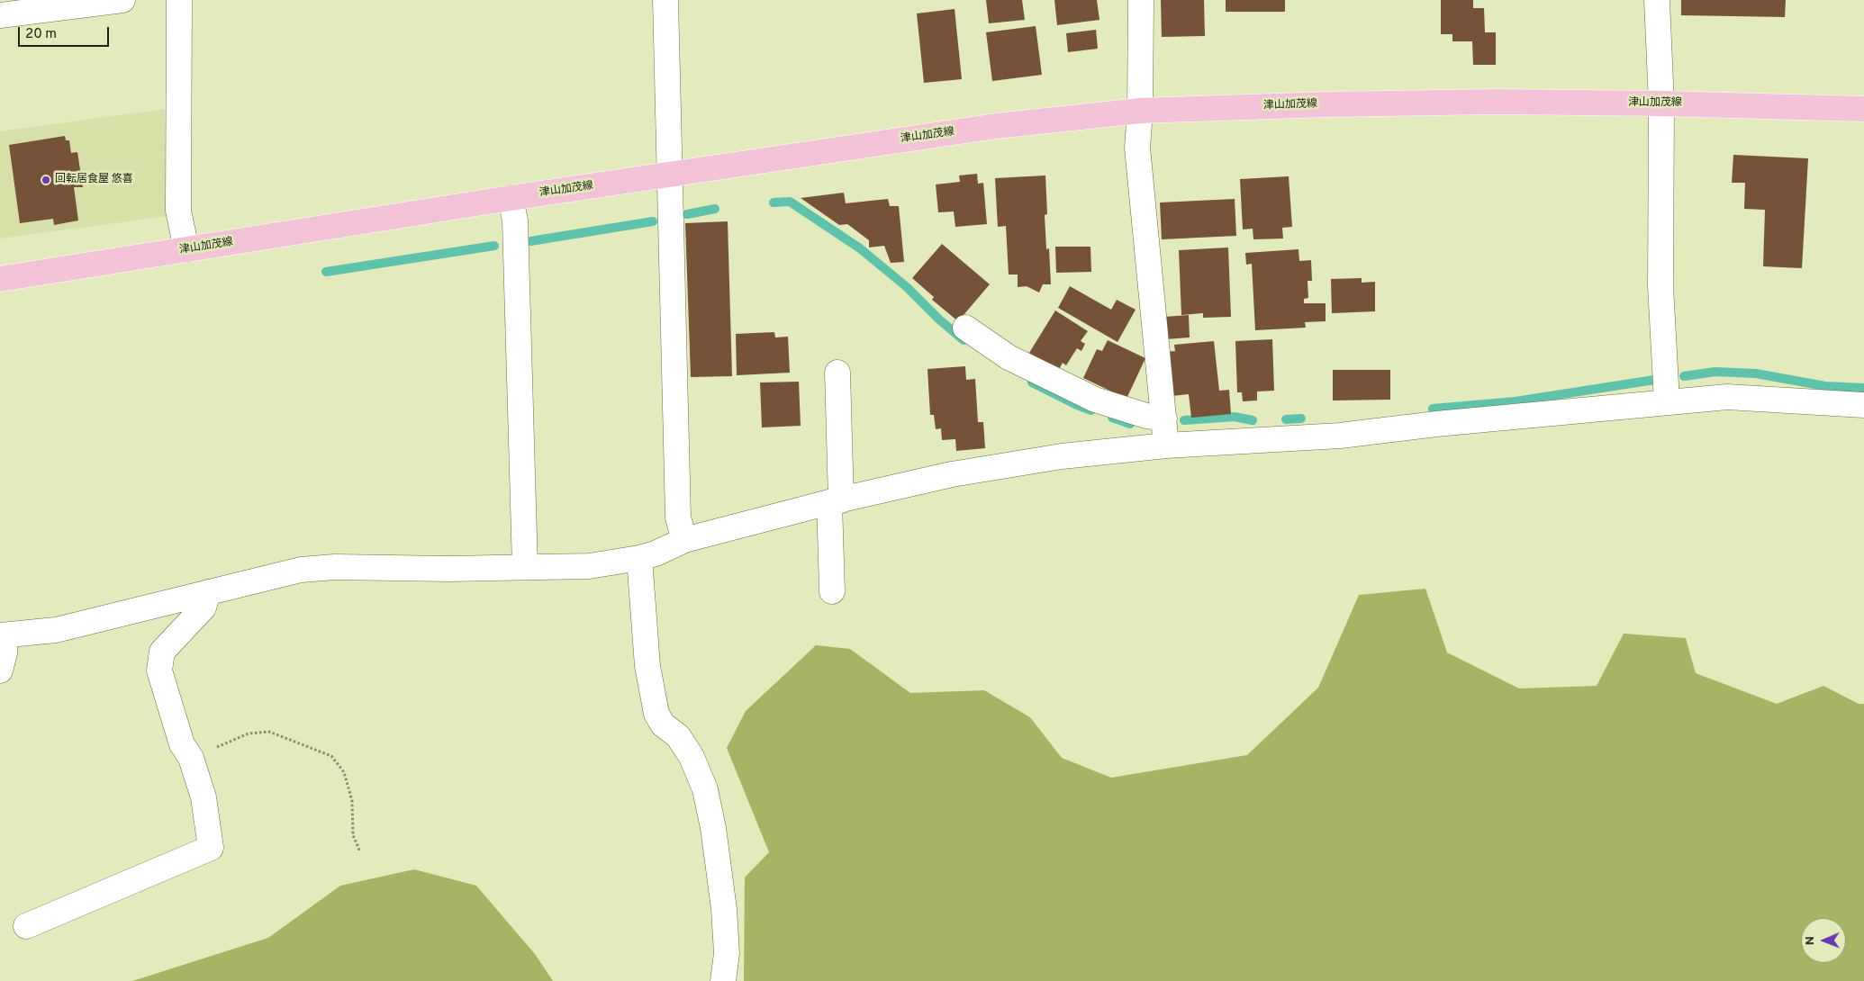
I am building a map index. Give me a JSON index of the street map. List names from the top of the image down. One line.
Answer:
{"streets":{"main road":["津山加茂線"]},"places":["回転居食屋 悠喜"],"scale_bar":"20 m","north":"left"}
